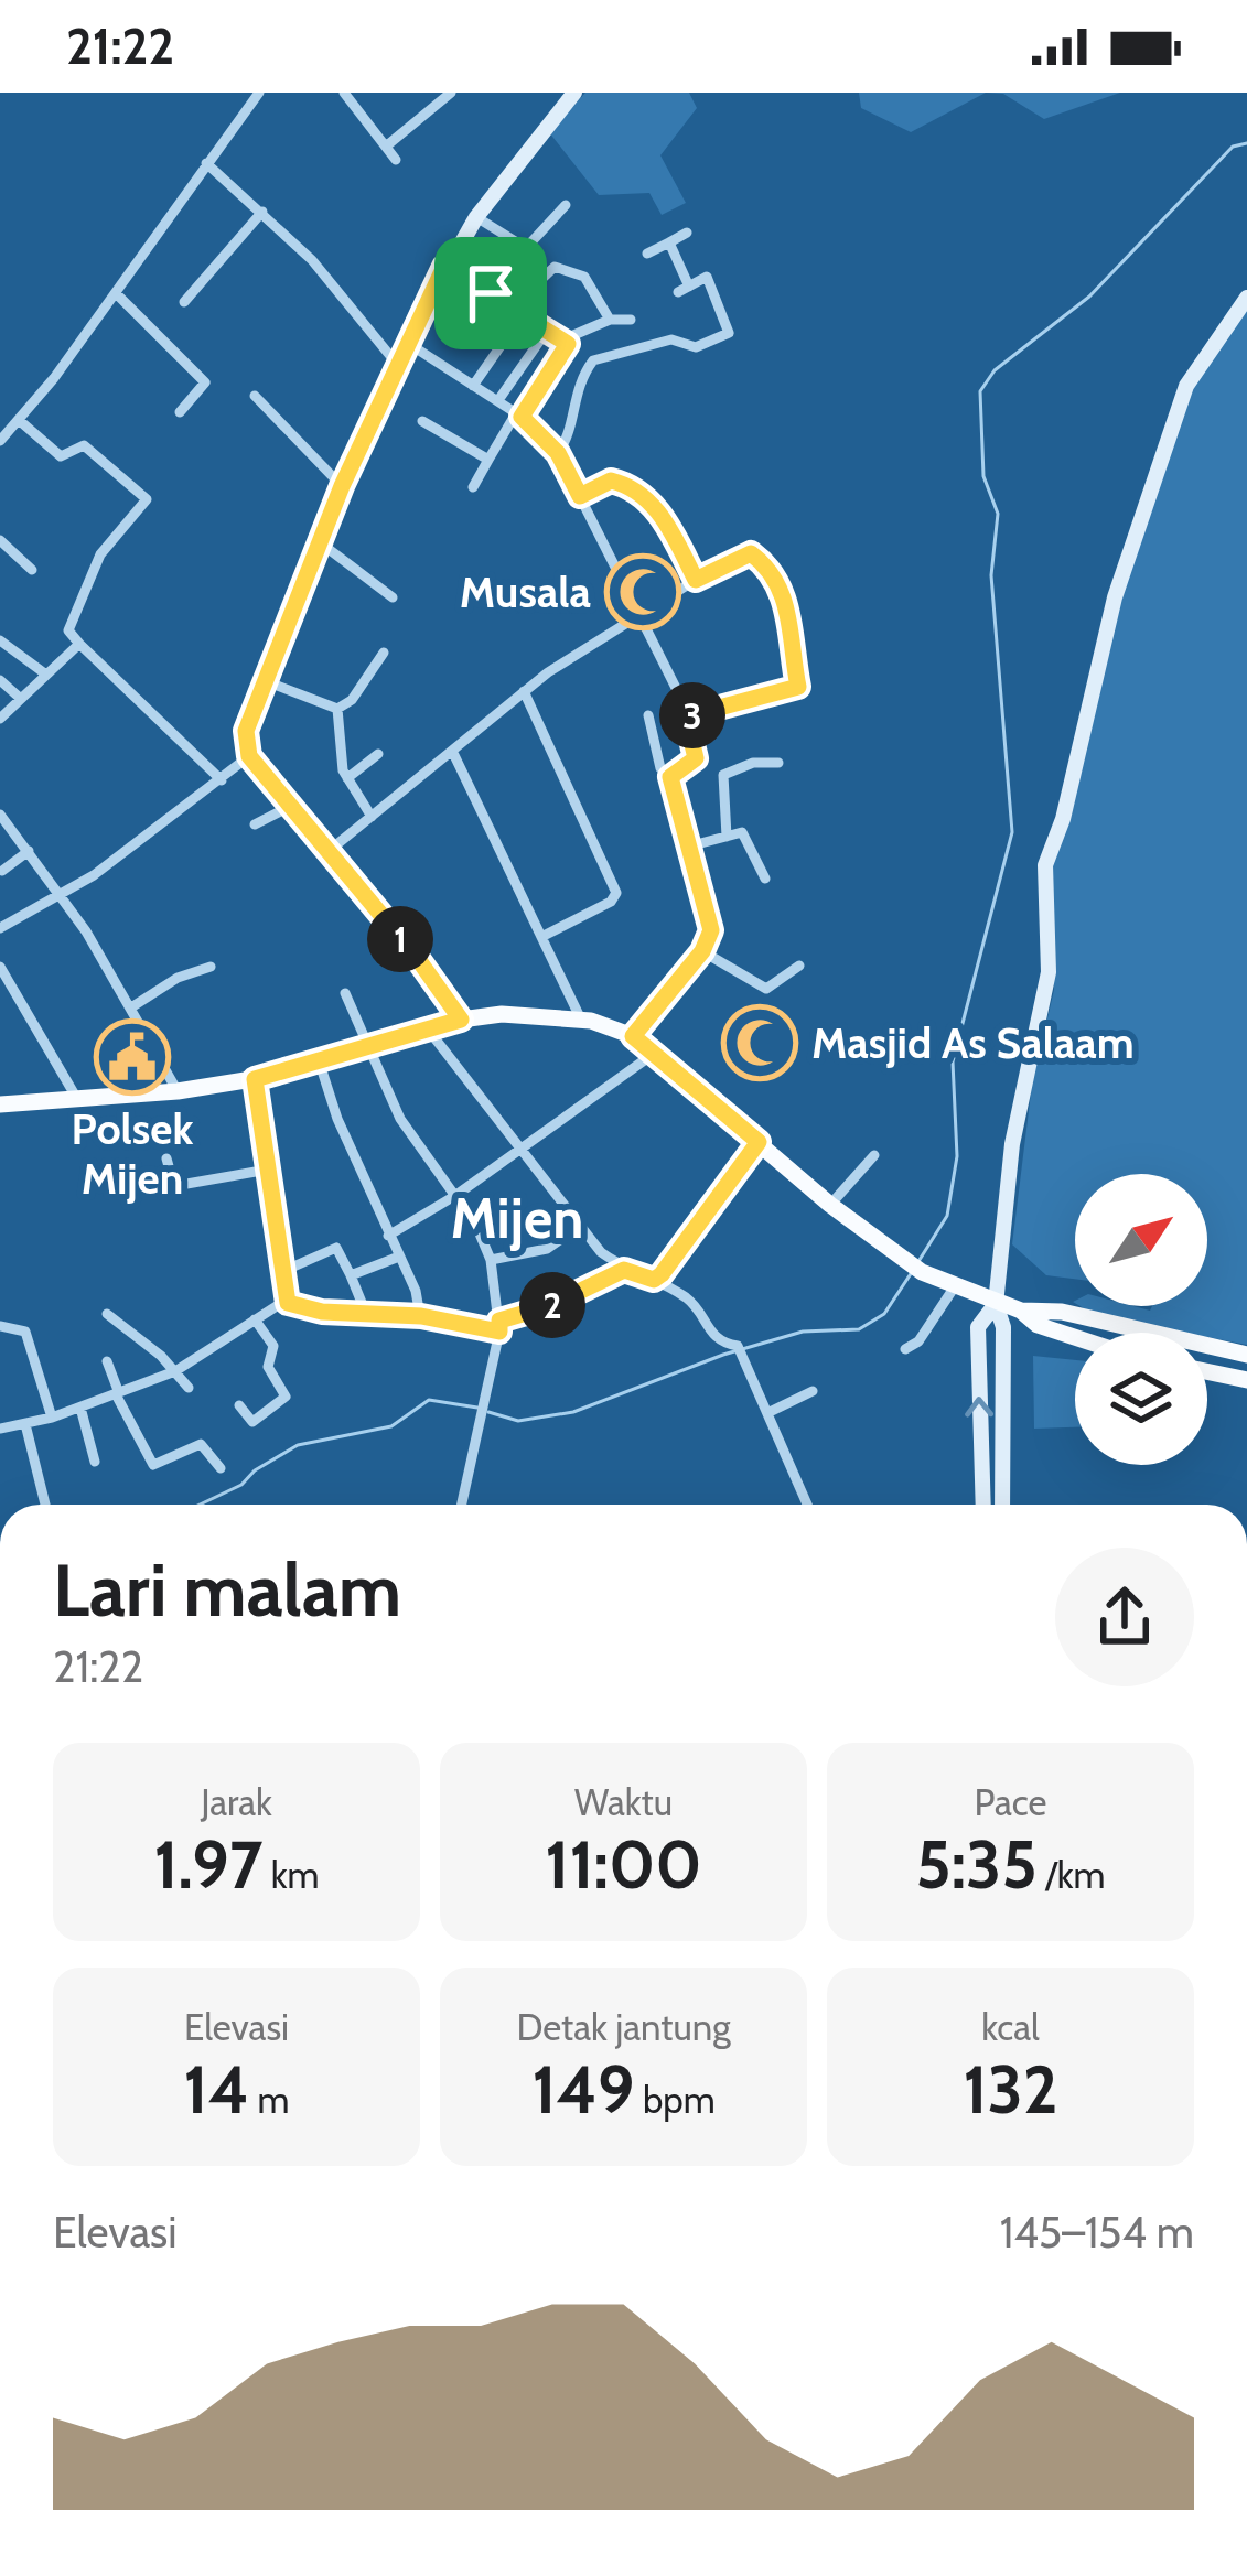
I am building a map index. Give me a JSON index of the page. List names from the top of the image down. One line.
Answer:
{"districts":["Mijen"],"places":{"mosque":["Musala","Masjid As Salaam"],"public building":["Polsek Mijen"]},"north":"top right","page":{"status":"21:22","pins":["3","1","2"],"heading":["Lari malam","21:22"],"stats":[["Jarak","1.97 km"],["Waktu","11:00"],["Pace","5:35 /km"],["Elevasi","14 m"],["Detak jantung","149 bpm"],["kcal","132"]],"chart":["Elevasi","145–154 m"]}}
